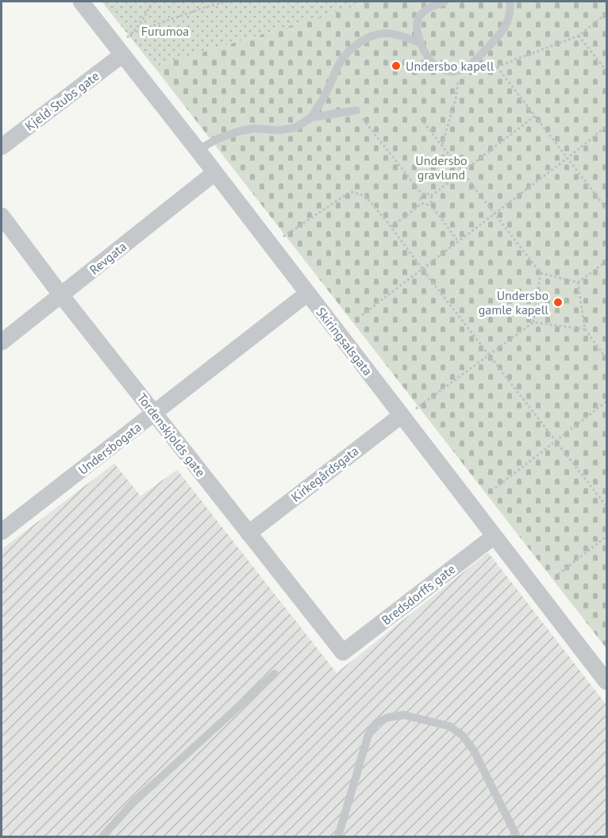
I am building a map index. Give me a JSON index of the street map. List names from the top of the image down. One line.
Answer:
{"streets":{"street":["Kjeld Stubs gate","Revgata","Skiringsalsgata","Tordenskjolds gate","Undersbogata","Kirkegårdsgata","Bredsdorffs gate"]},"crossings":[["Kjeld Stubs gate","Skiringsalsgata"],["Revgata","Skiringsalsgata"],["Revgata","Tordenskjolds gate"],["Skiringsalsgata","Undersbogata"],["Skiringsalsgata","Kirkegårdsgata"],["Skiringsalsgata","Bredsdorffs gate"],["Tordenskjolds gate","Undersbogata"],["Tordenskjolds gate","Kirkegårdsgata"],["Tordenskjolds gate","Bredsdorffs gate"]],"parks":["Furumoa","Undersbo gravlund"],"places":["Undersbo kapell","Undersbo gamle kapell"]}
